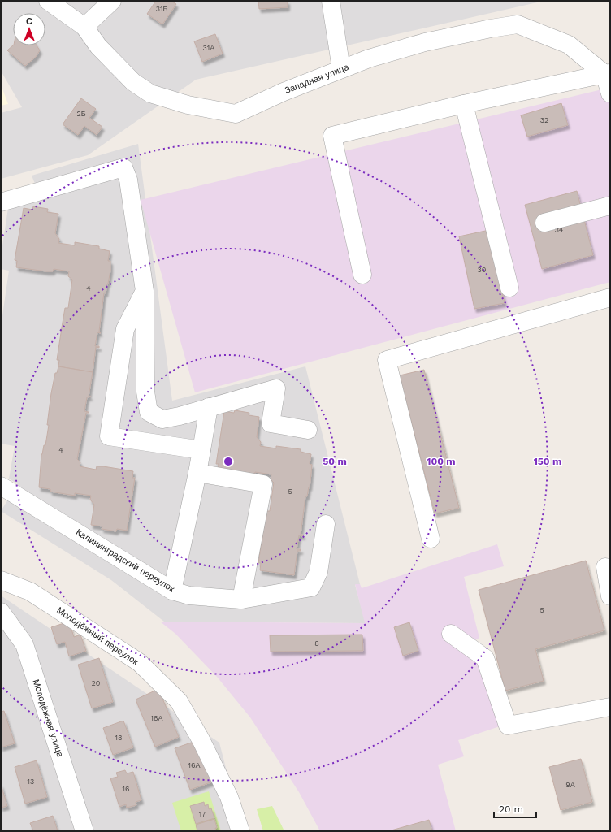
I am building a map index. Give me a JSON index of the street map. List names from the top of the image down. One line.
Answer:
{"streets":{"street":["Западная улица","Калининградский переулок","Молодёжный переулок","Молодёжная улица"]},"house_numbers":["31Б","31А","2Б","32","34","30","4","4","5","5","8","20","18А","18","16А","13","9А","16","17"],"scale_bar":"20 m","north":"top","rings":["50 m","100 m","150 m"]}
